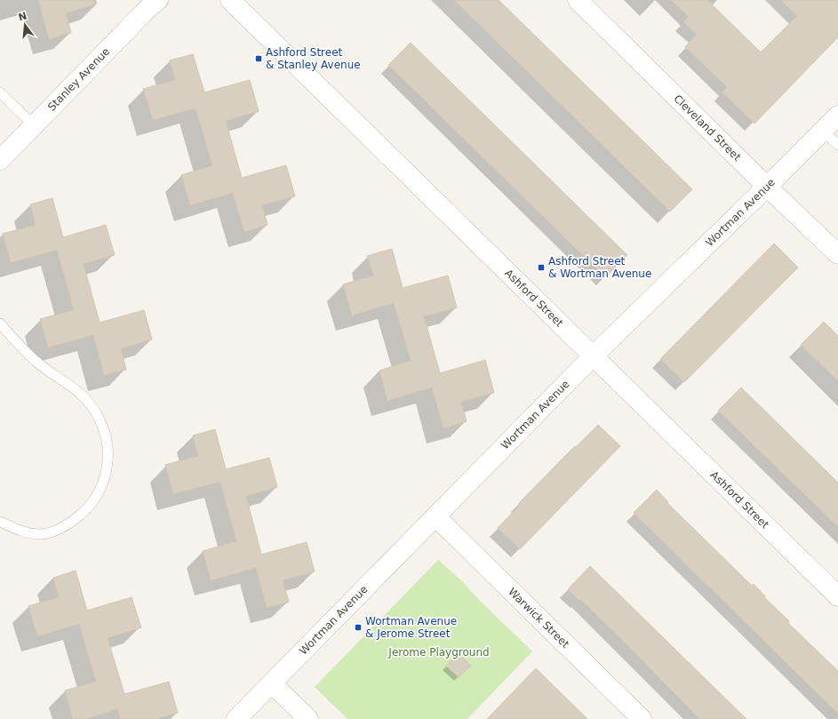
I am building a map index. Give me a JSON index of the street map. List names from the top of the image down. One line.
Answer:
{"streets":{"street":["Stanley Avenue","Cleveland Street","Wortman Avenue","Ashford Street","Warwick Street"]},"crossings":[["Cleveland Street","Wortman Avenue"],["Wortman Avenue","Ashford Street"],["Wortman Avenue","Warwick Street"]],"parks":["Jerome Playground"],"places":{"transit":["Ashford Street & Stanley Avenue","Ashford Street & Wortman Avenue","Wortman Avenue & Jerome Street"]},"north":"top"}
